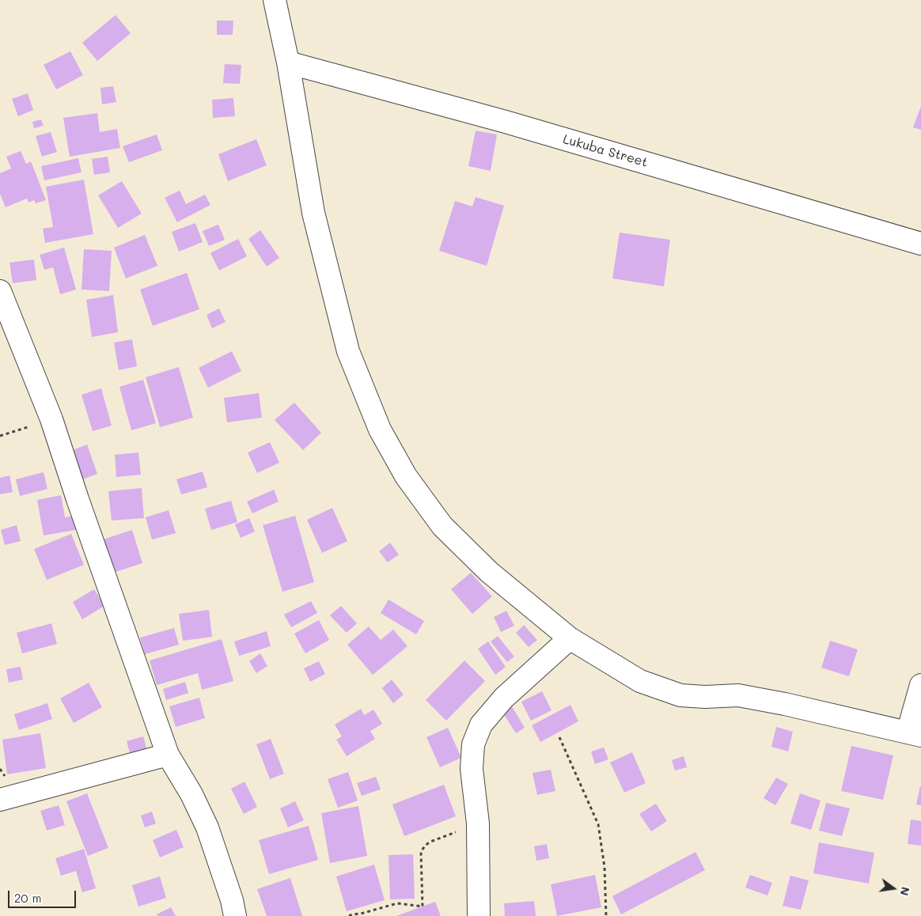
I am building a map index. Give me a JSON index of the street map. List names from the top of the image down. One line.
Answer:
{"streets":{"street":["Lukuba Street"]},"scale_bar":"20 m","north":"right"}
